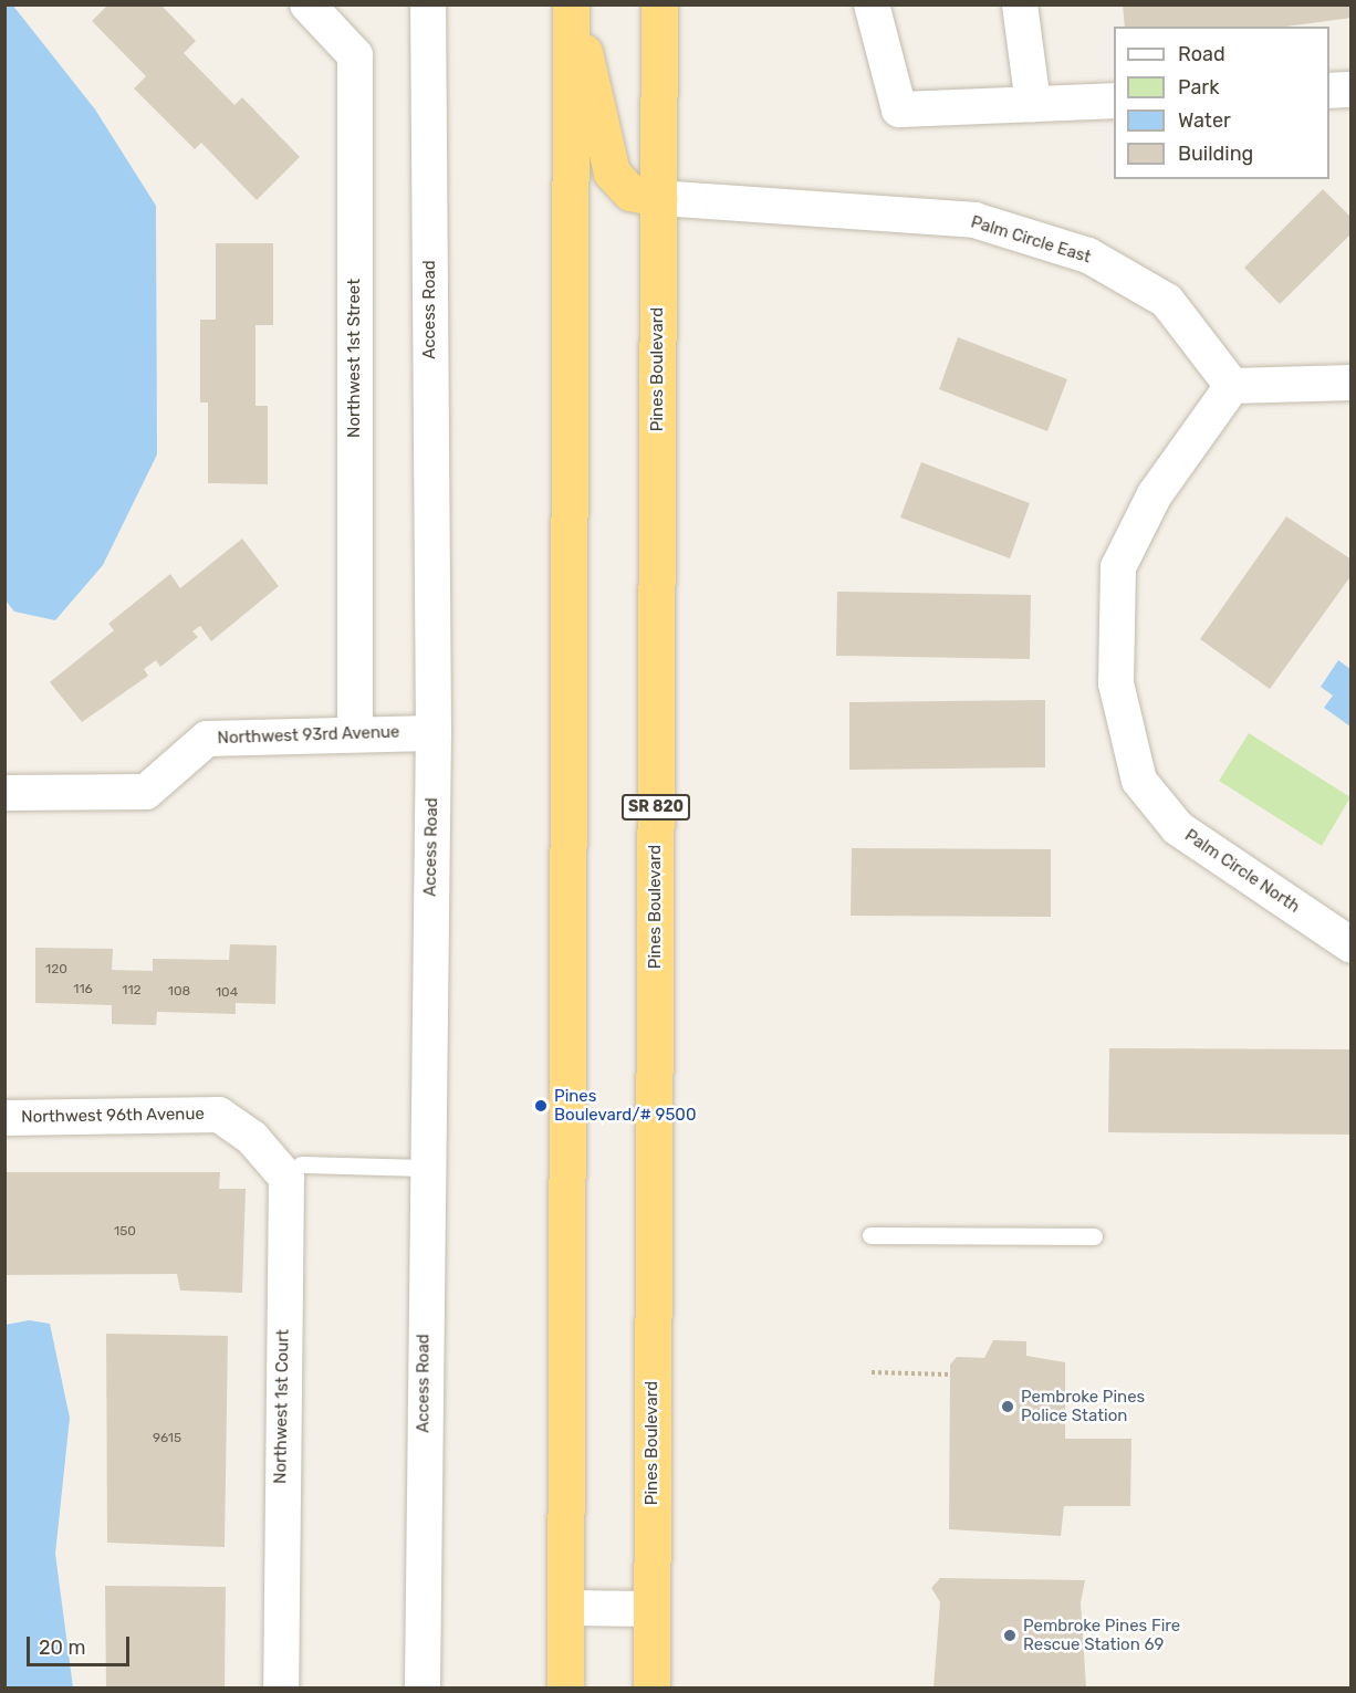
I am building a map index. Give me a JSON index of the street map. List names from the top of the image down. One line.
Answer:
{"streets":{"highway":["Pines Boulevard","SR 820"],"street":["Palm Circle East","Access Road","Northwest 1st Street","Northwest 93rd Avenue","Palm Circle North","Northwest 96th Avenue","Northwest 1st Court"]},"crossings":[["Palm Circle East","Pines Boulevard"],["Palm Circle East","Palm Circle North"],["Access Road","Northwest 93rd Avenue"],["Northwest 1st Street","Northwest 93rd Avenue"],["Northwest 96th Avenue","Northwest 1st Court"]],"places":["Pines Boulevard/# 9500","Pembroke Pines Police Station","Pembroke Pines Fire Rescue Station 69"],"house_numbers":["120","116","112","108","104","150","9615"],"legend":["Road","Park","Water","Building"],"scale_bar":"20 m"}
